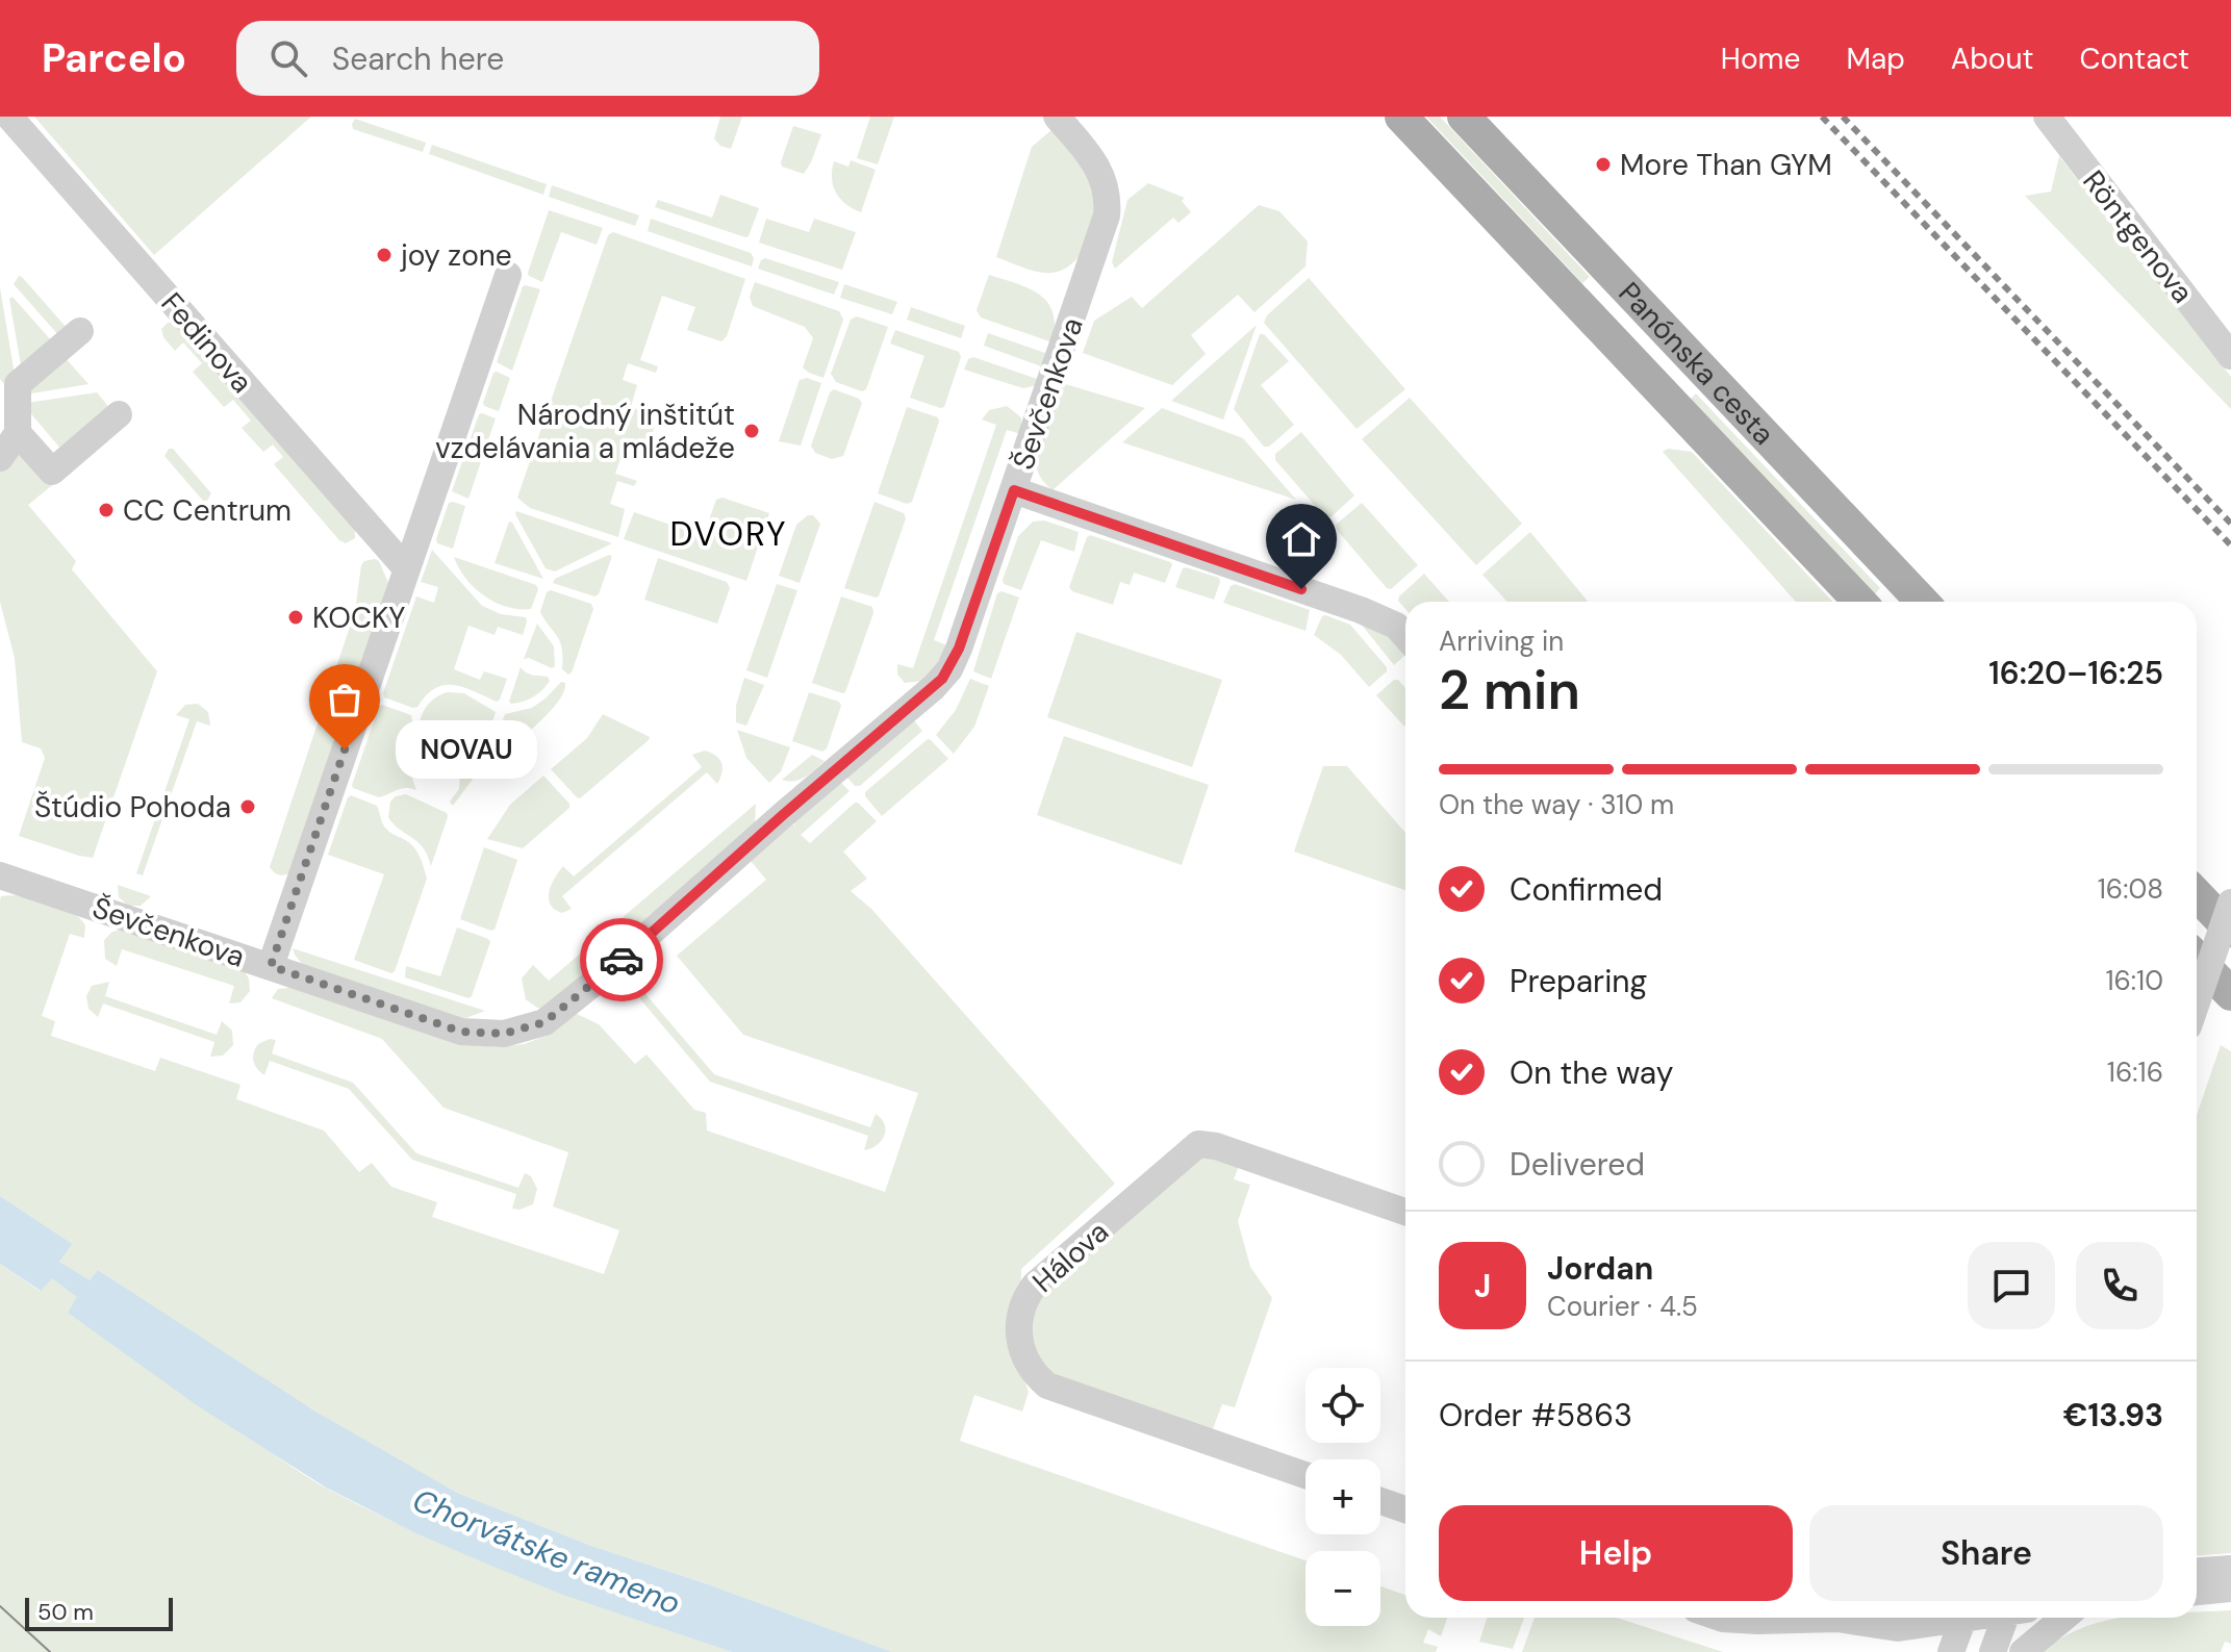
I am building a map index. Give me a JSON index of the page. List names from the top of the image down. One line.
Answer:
{"streets":{"main road":["Panónska cesta"],"street":["Röntgenova","Fedinova","Ševčenkova","Hálova"]},"districts":["DVORY"],"water":["Chorvátske rameno"],"places":["More Than GYM","joy zone","Národný inštitút vzdelávania a mládeže","CC Centrum","KOCKY","NOVAU","Štúdio Pohoda"],"scale_bar":"50 m","page":{"header":"Parcelo","search":"Search here","nav":["Home","Map","About","Contact"],"heading":["2 min","Arriving in","16:20–16:25"],"panel":["Jordan","Courier · 4.5","Order #5863","€13.93"],"bubble":"NOVAU","bar":"On the way · 310 m","list":[["Confirmed","16:08"],["Preparing","16:10"],["On the way","16:16"],"Delivered"],"round":"J","map_buttons":["+","−"],"buttons":["Help","Share"],"scale":"50 m"}}
